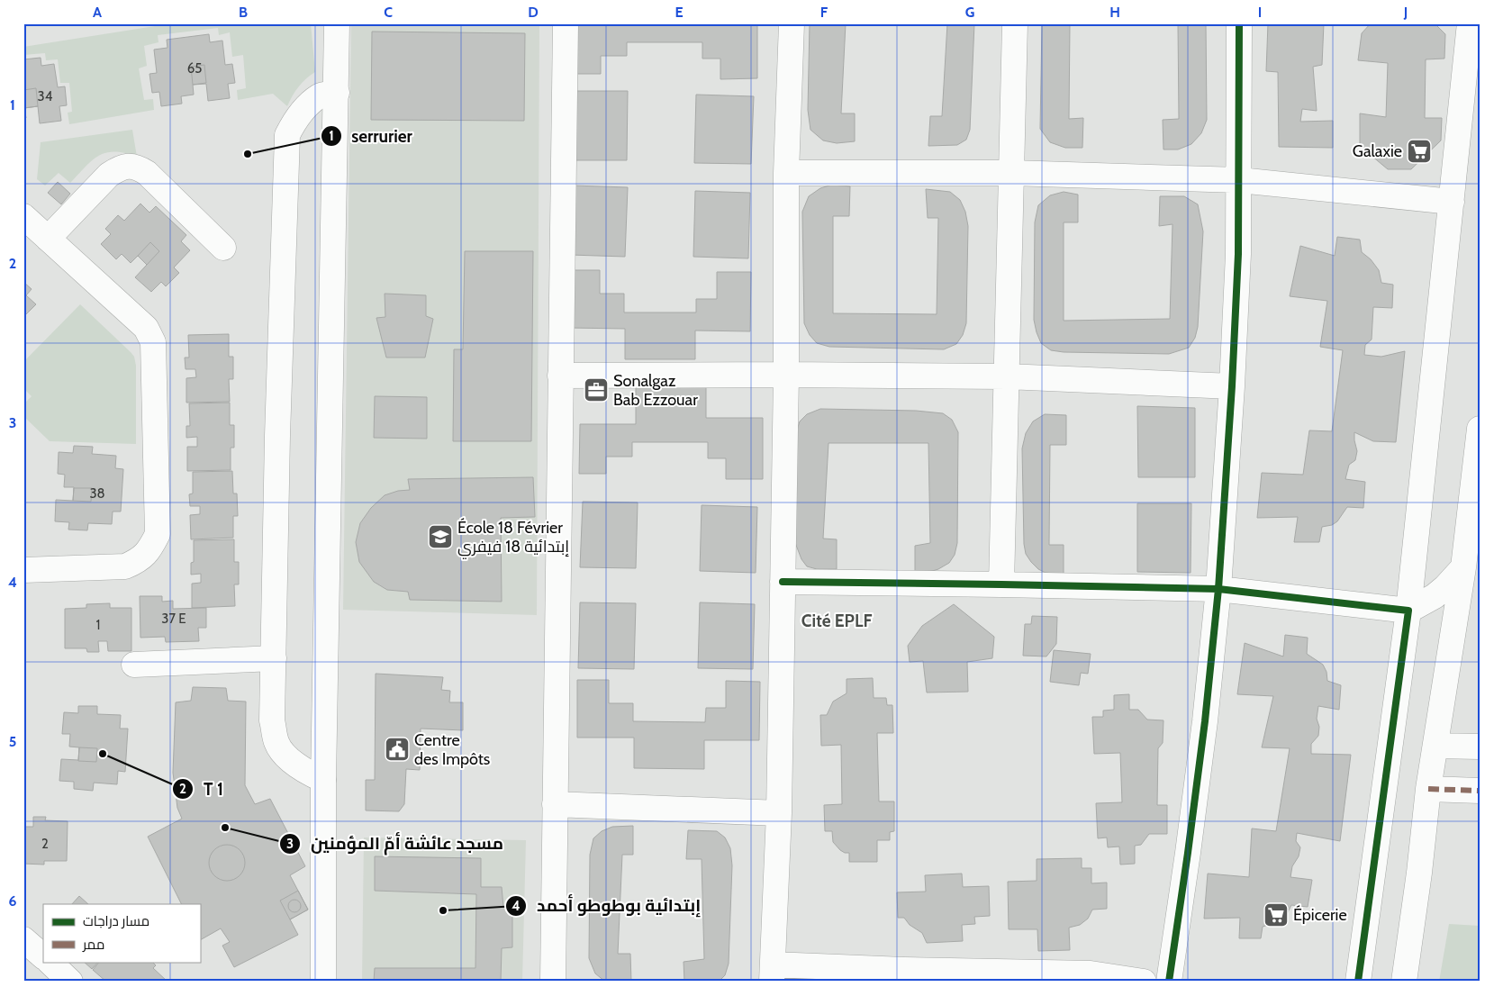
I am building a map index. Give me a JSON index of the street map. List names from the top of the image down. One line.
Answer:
{"districts":["Cité EPLF"],"places":{"supermarket":["Galaxie","Épicerie"],"other":["serrurier","T 1","مسجد عائشة أمّ المؤمنين","إبتدائية بوطوطو أحمد"],"office":["Sonalgaz Bab Ezzouar"],"school or university":["École 18 Février إبتدائية 18 فيفري"],"public building":["Centre des Impôts"]},"house_numbers":["65","34","38","37 E","1","2"],"legend":["مسار دراجات","ممر"],"grid":{"columns":["A","B","C","D","E","F","G","H","I","J"],"rows":["1","2","3","4","5","6"]}}
